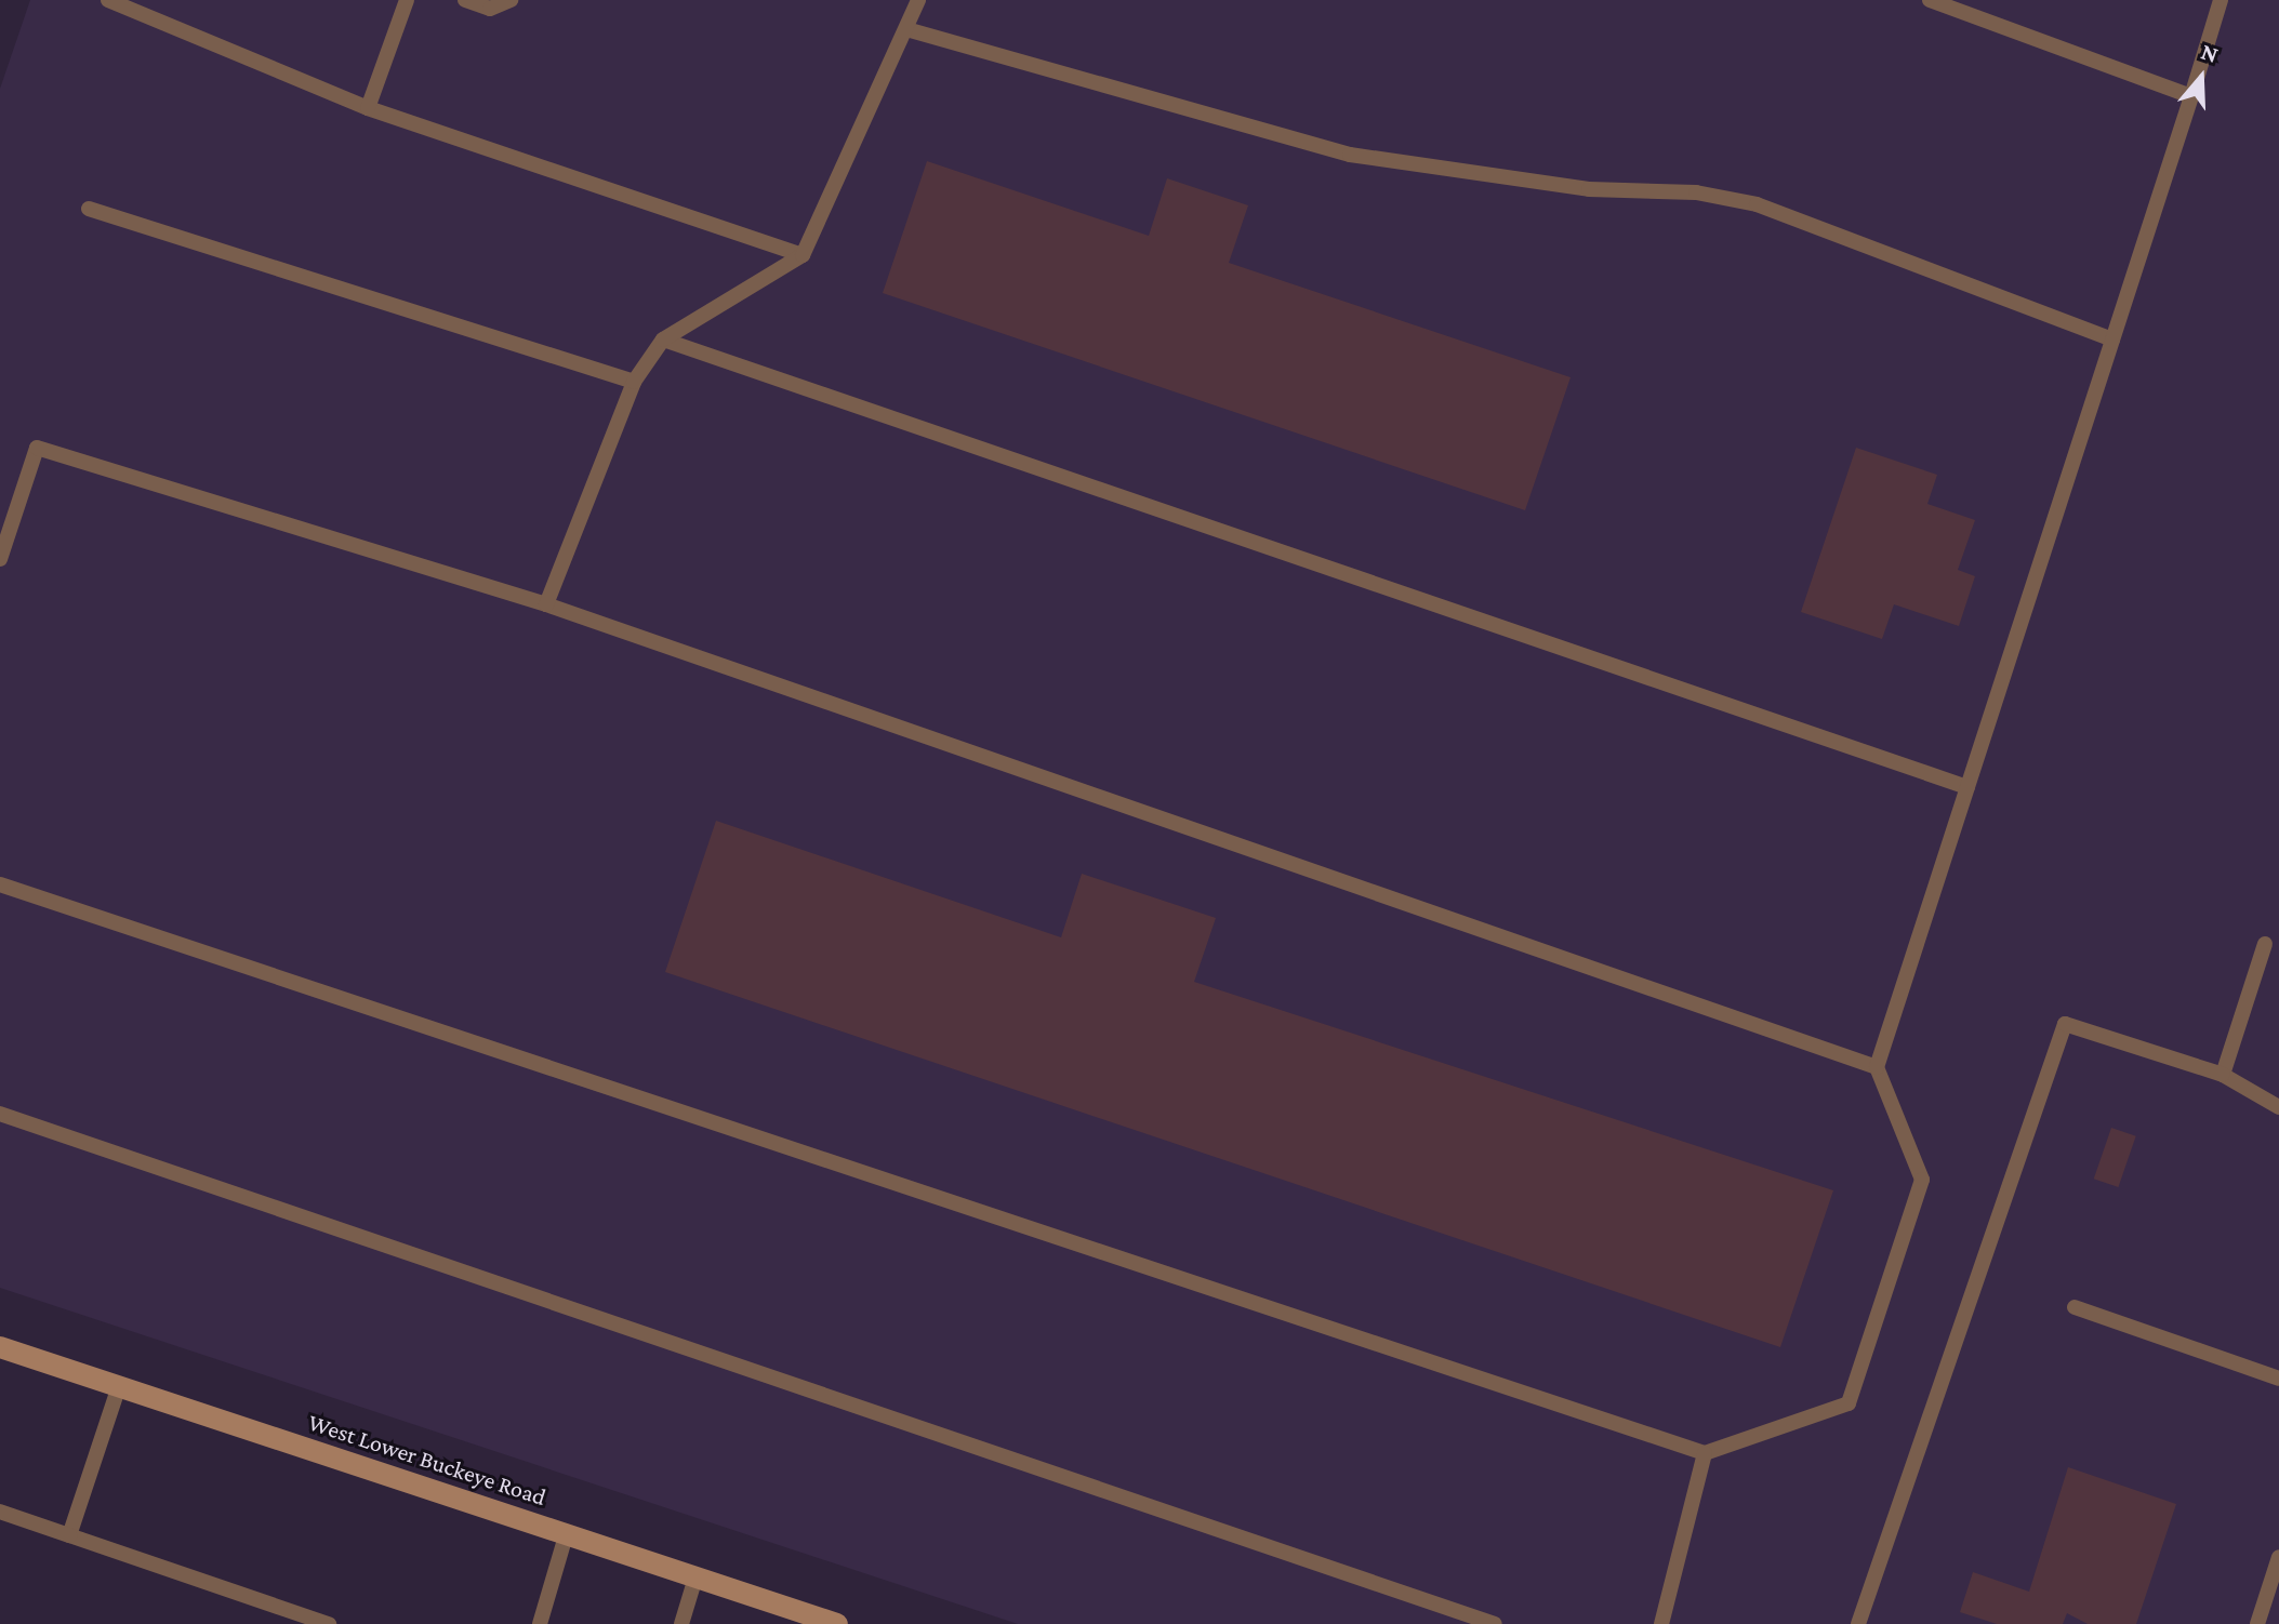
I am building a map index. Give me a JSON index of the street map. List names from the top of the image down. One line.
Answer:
{"streets":{"main road":["West Lower Buckeye Road"]},"north":"top"}
